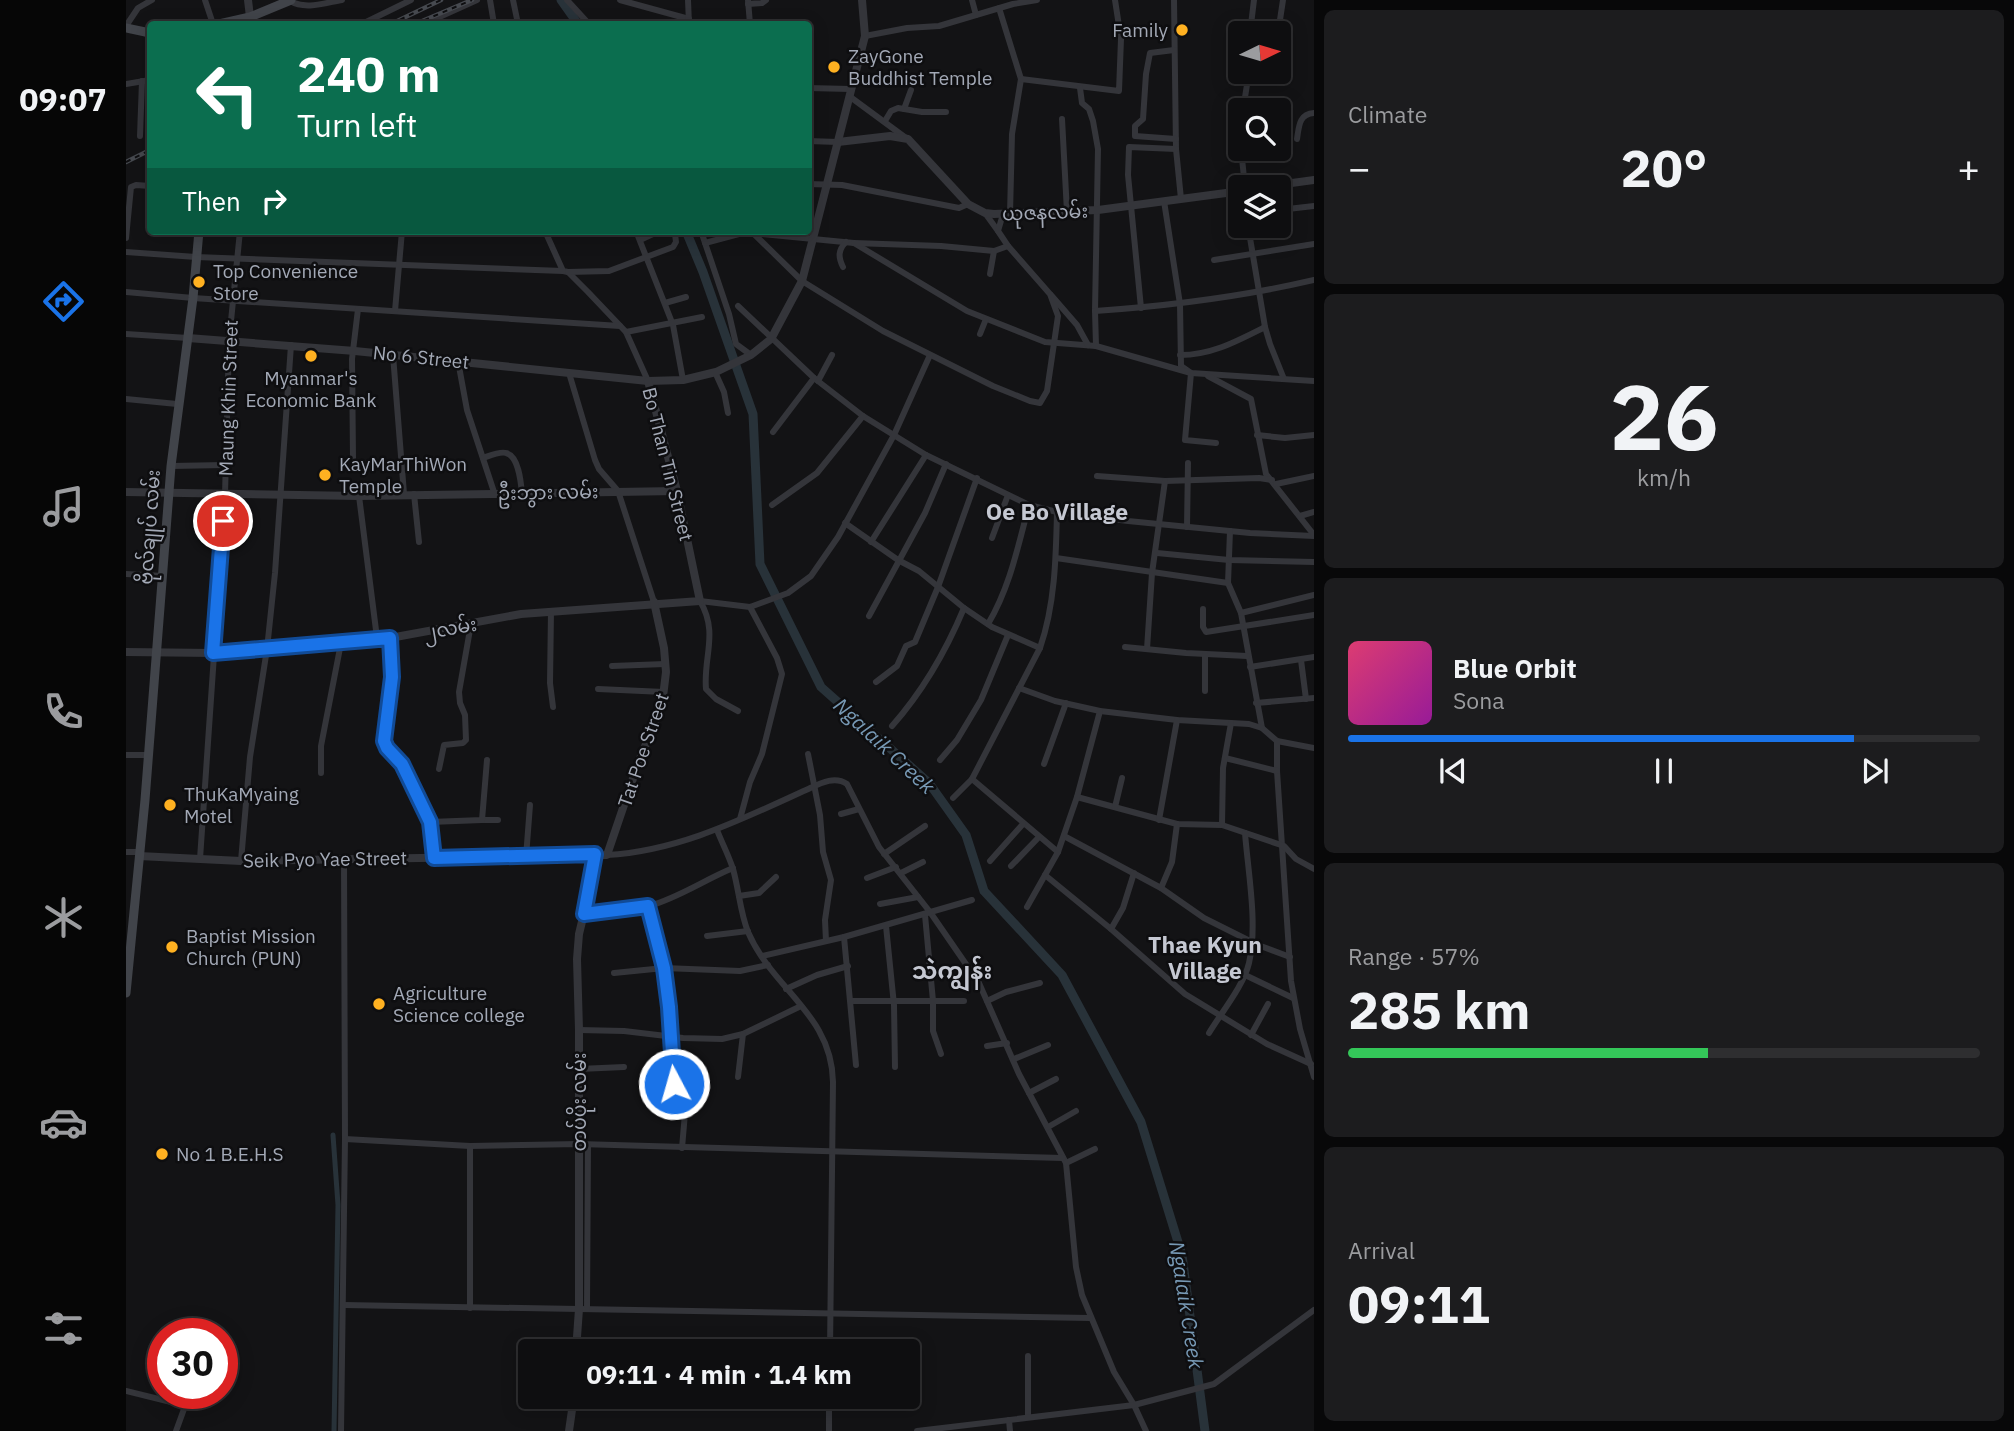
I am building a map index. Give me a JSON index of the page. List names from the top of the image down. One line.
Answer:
{"streets":{"main road":["ဗိုလ်ချုပ် လမ်း"],"street":["ယုဇနလမ်း","No 6 Street","Maung Khin Street","Bo Than Tin Street","ဦးဘွား လမ်း","၂လမ်း","Tat Poe Street","Seik Pyo Yae Street","တပ်ပိုး လမ်း"]},"crossings":[["No 6 Street","Maung Khin Street"],["No 6 Street","Bo Than Tin Street"],["No 6 Street","ဗိုလ်ချုပ် လမ်း"],["Maung Khin Street","ဦးဘွား လမ်း"],["Maung Khin Street","၂လမ်း"],["Maung Khin Street","Seik Pyo Yae Street"],["Bo Than Tin Street","ဦးဘွား လမ်း"],["Bo Than Tin Street","၂လမ်း"],["ဦးဘွား လမ်း","ဗိုလ်ချုပ် လမ်း"],["ဗိုလ်ချုပ် လမ်း","၂လမ်း"],["ဗိုလ်ချုပ် လမ်း","Seik Pyo Yae Street"],["၂လမ်း","Tat Poe Street"],["Tat Poe Street","Seik Pyo Yae Street"],["Seik Pyo Yae Street","တပ်ပိုး လမ်း"]],"districts":["Oe Bo Village","Thae Kyun Village","သဲကျွန်း"],"water":["Ngalaik Creek"],"places":["Family","ZayGone Buddhist Temple","Top Convenience Store","Myanmar's Economic Bank","KayMarThiWon Temple","ThuKaMyaing Motel","Baptist Mission Church (PUN)","Agriculture Science college","No 1 B.E.H.S"],"north":"right","page":{"tabs":"09:07","tile":["Climate",["26","km/h"],["Range · 57%","285 km"],["Arrival","09:11"]],"turn":["240 m","Turn left"],"heat":["−","20°","+"],"then":"Then","song":["Blue Orbit","Sona"],"limit":"30","trip":"09:11 · 4 min · 1.4 km"}}
